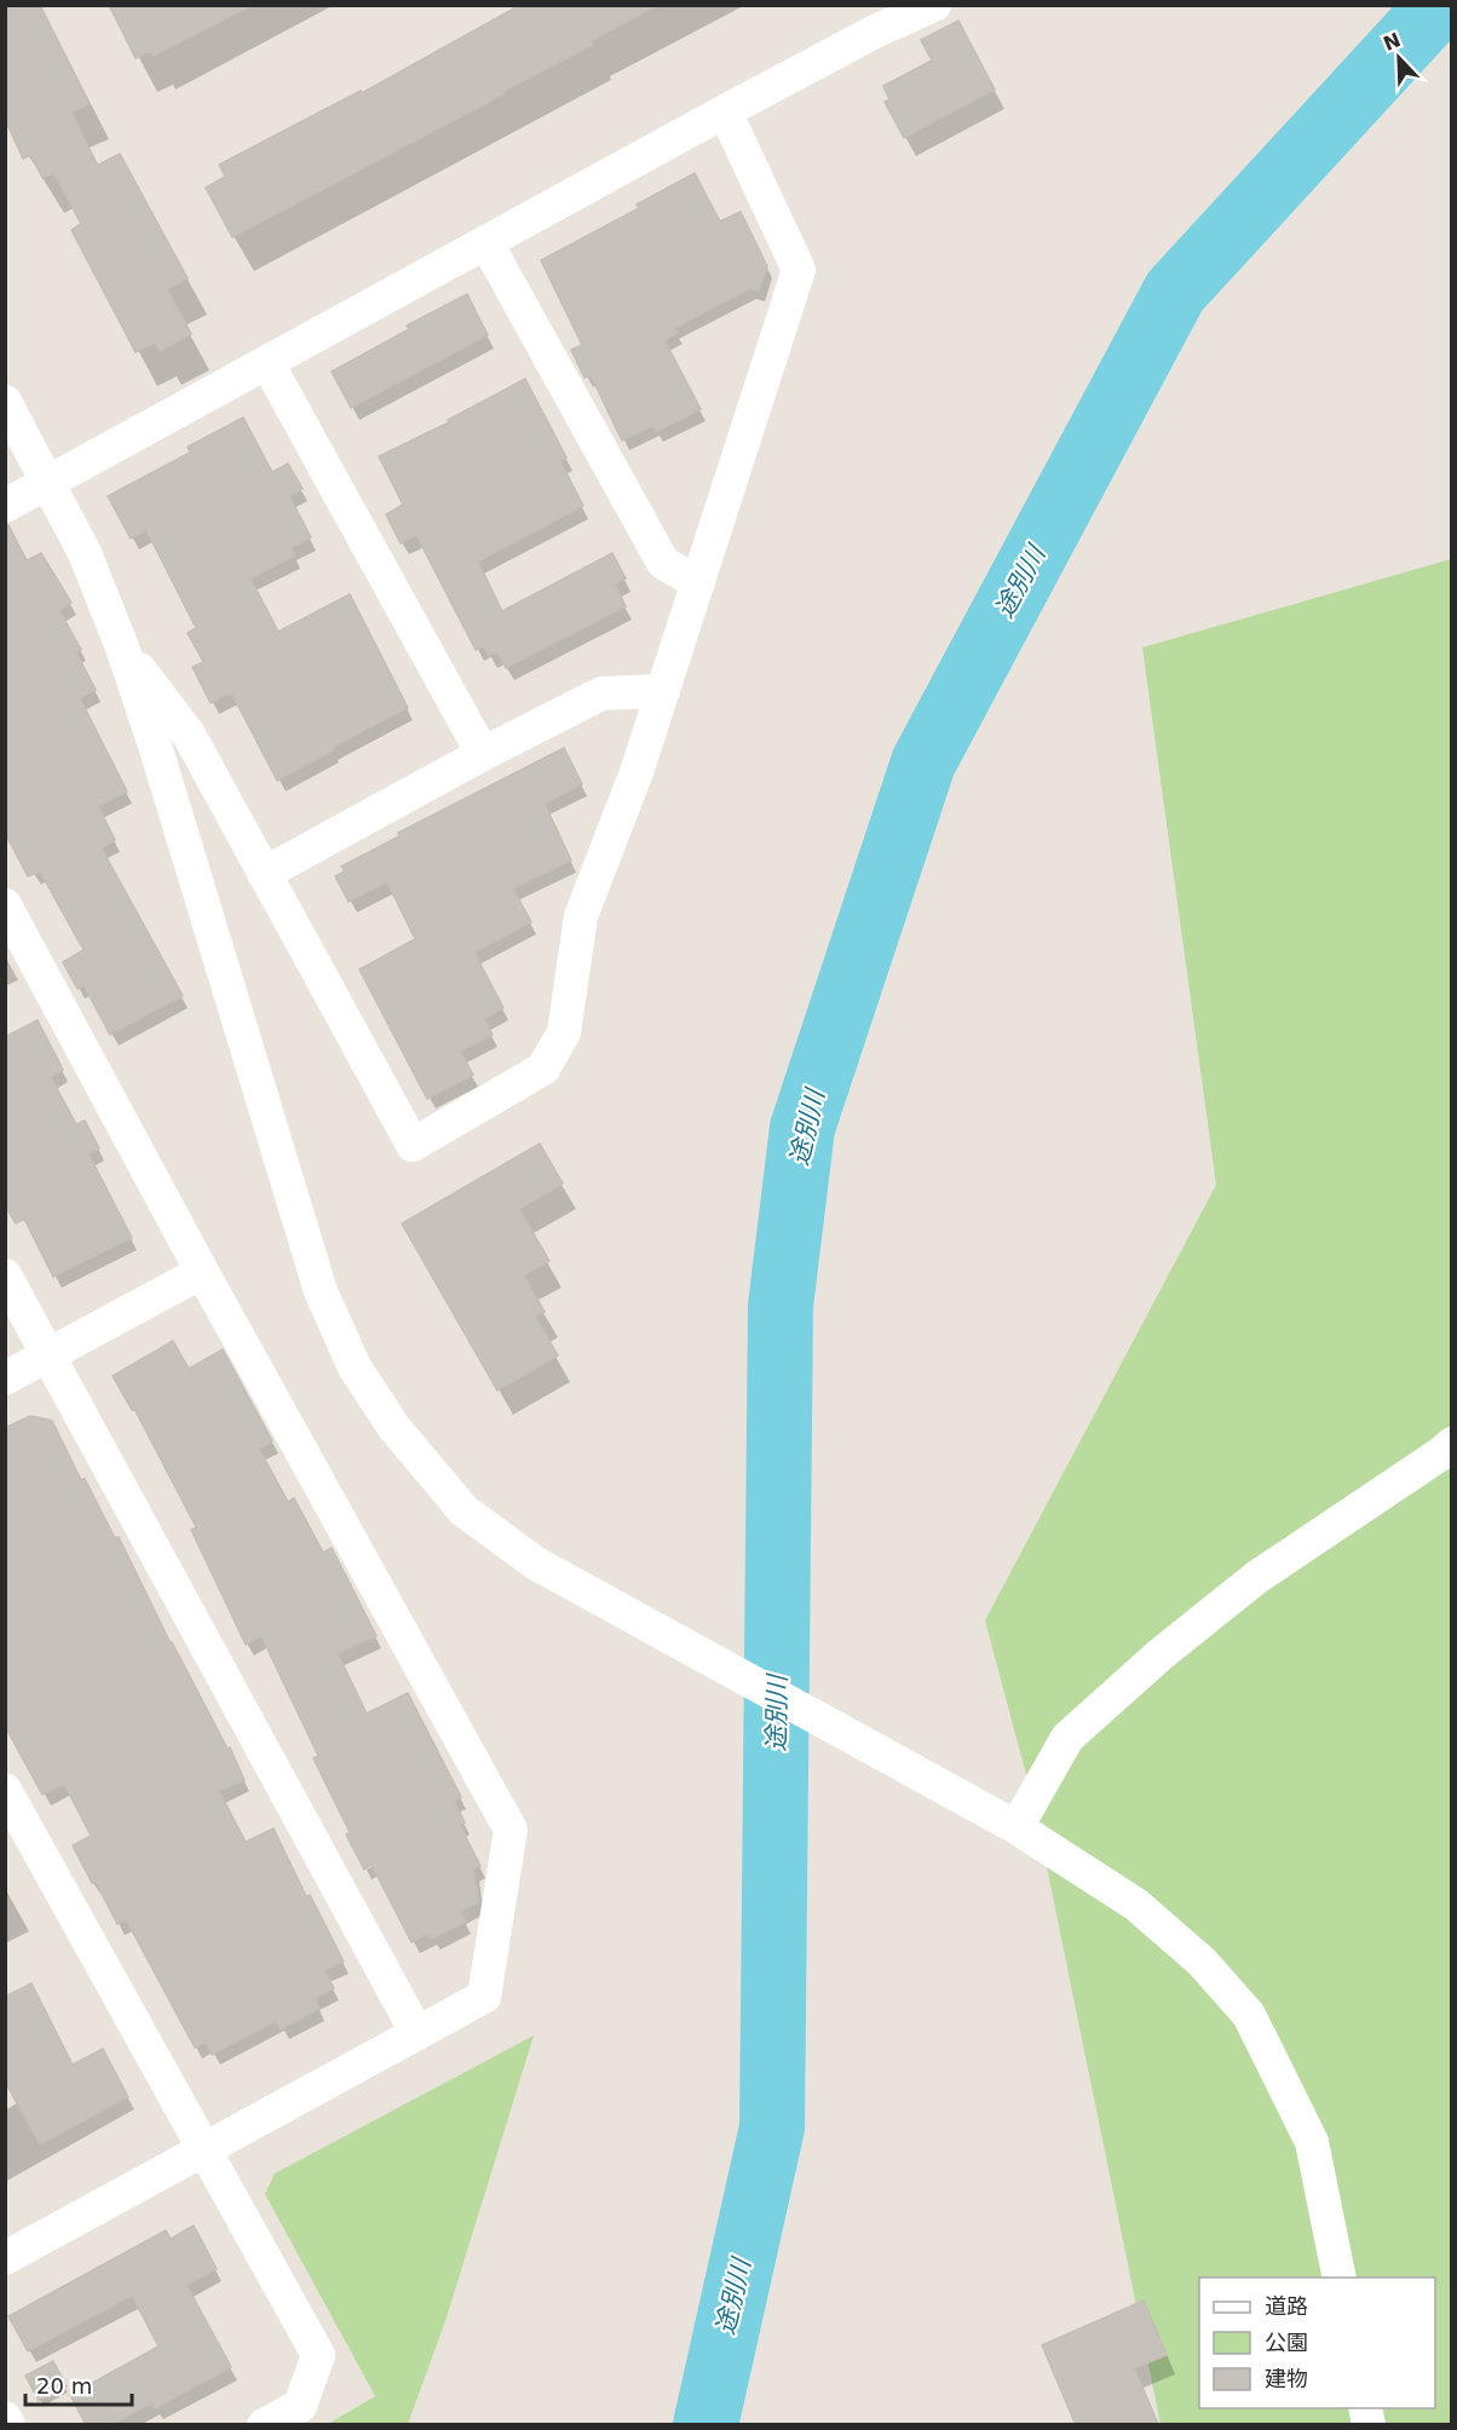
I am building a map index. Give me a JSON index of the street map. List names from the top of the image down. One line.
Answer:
{"water":["途別川"],"legend":["道路","公園","建物"],"scale_bar":"20 m","north":"top left"}
